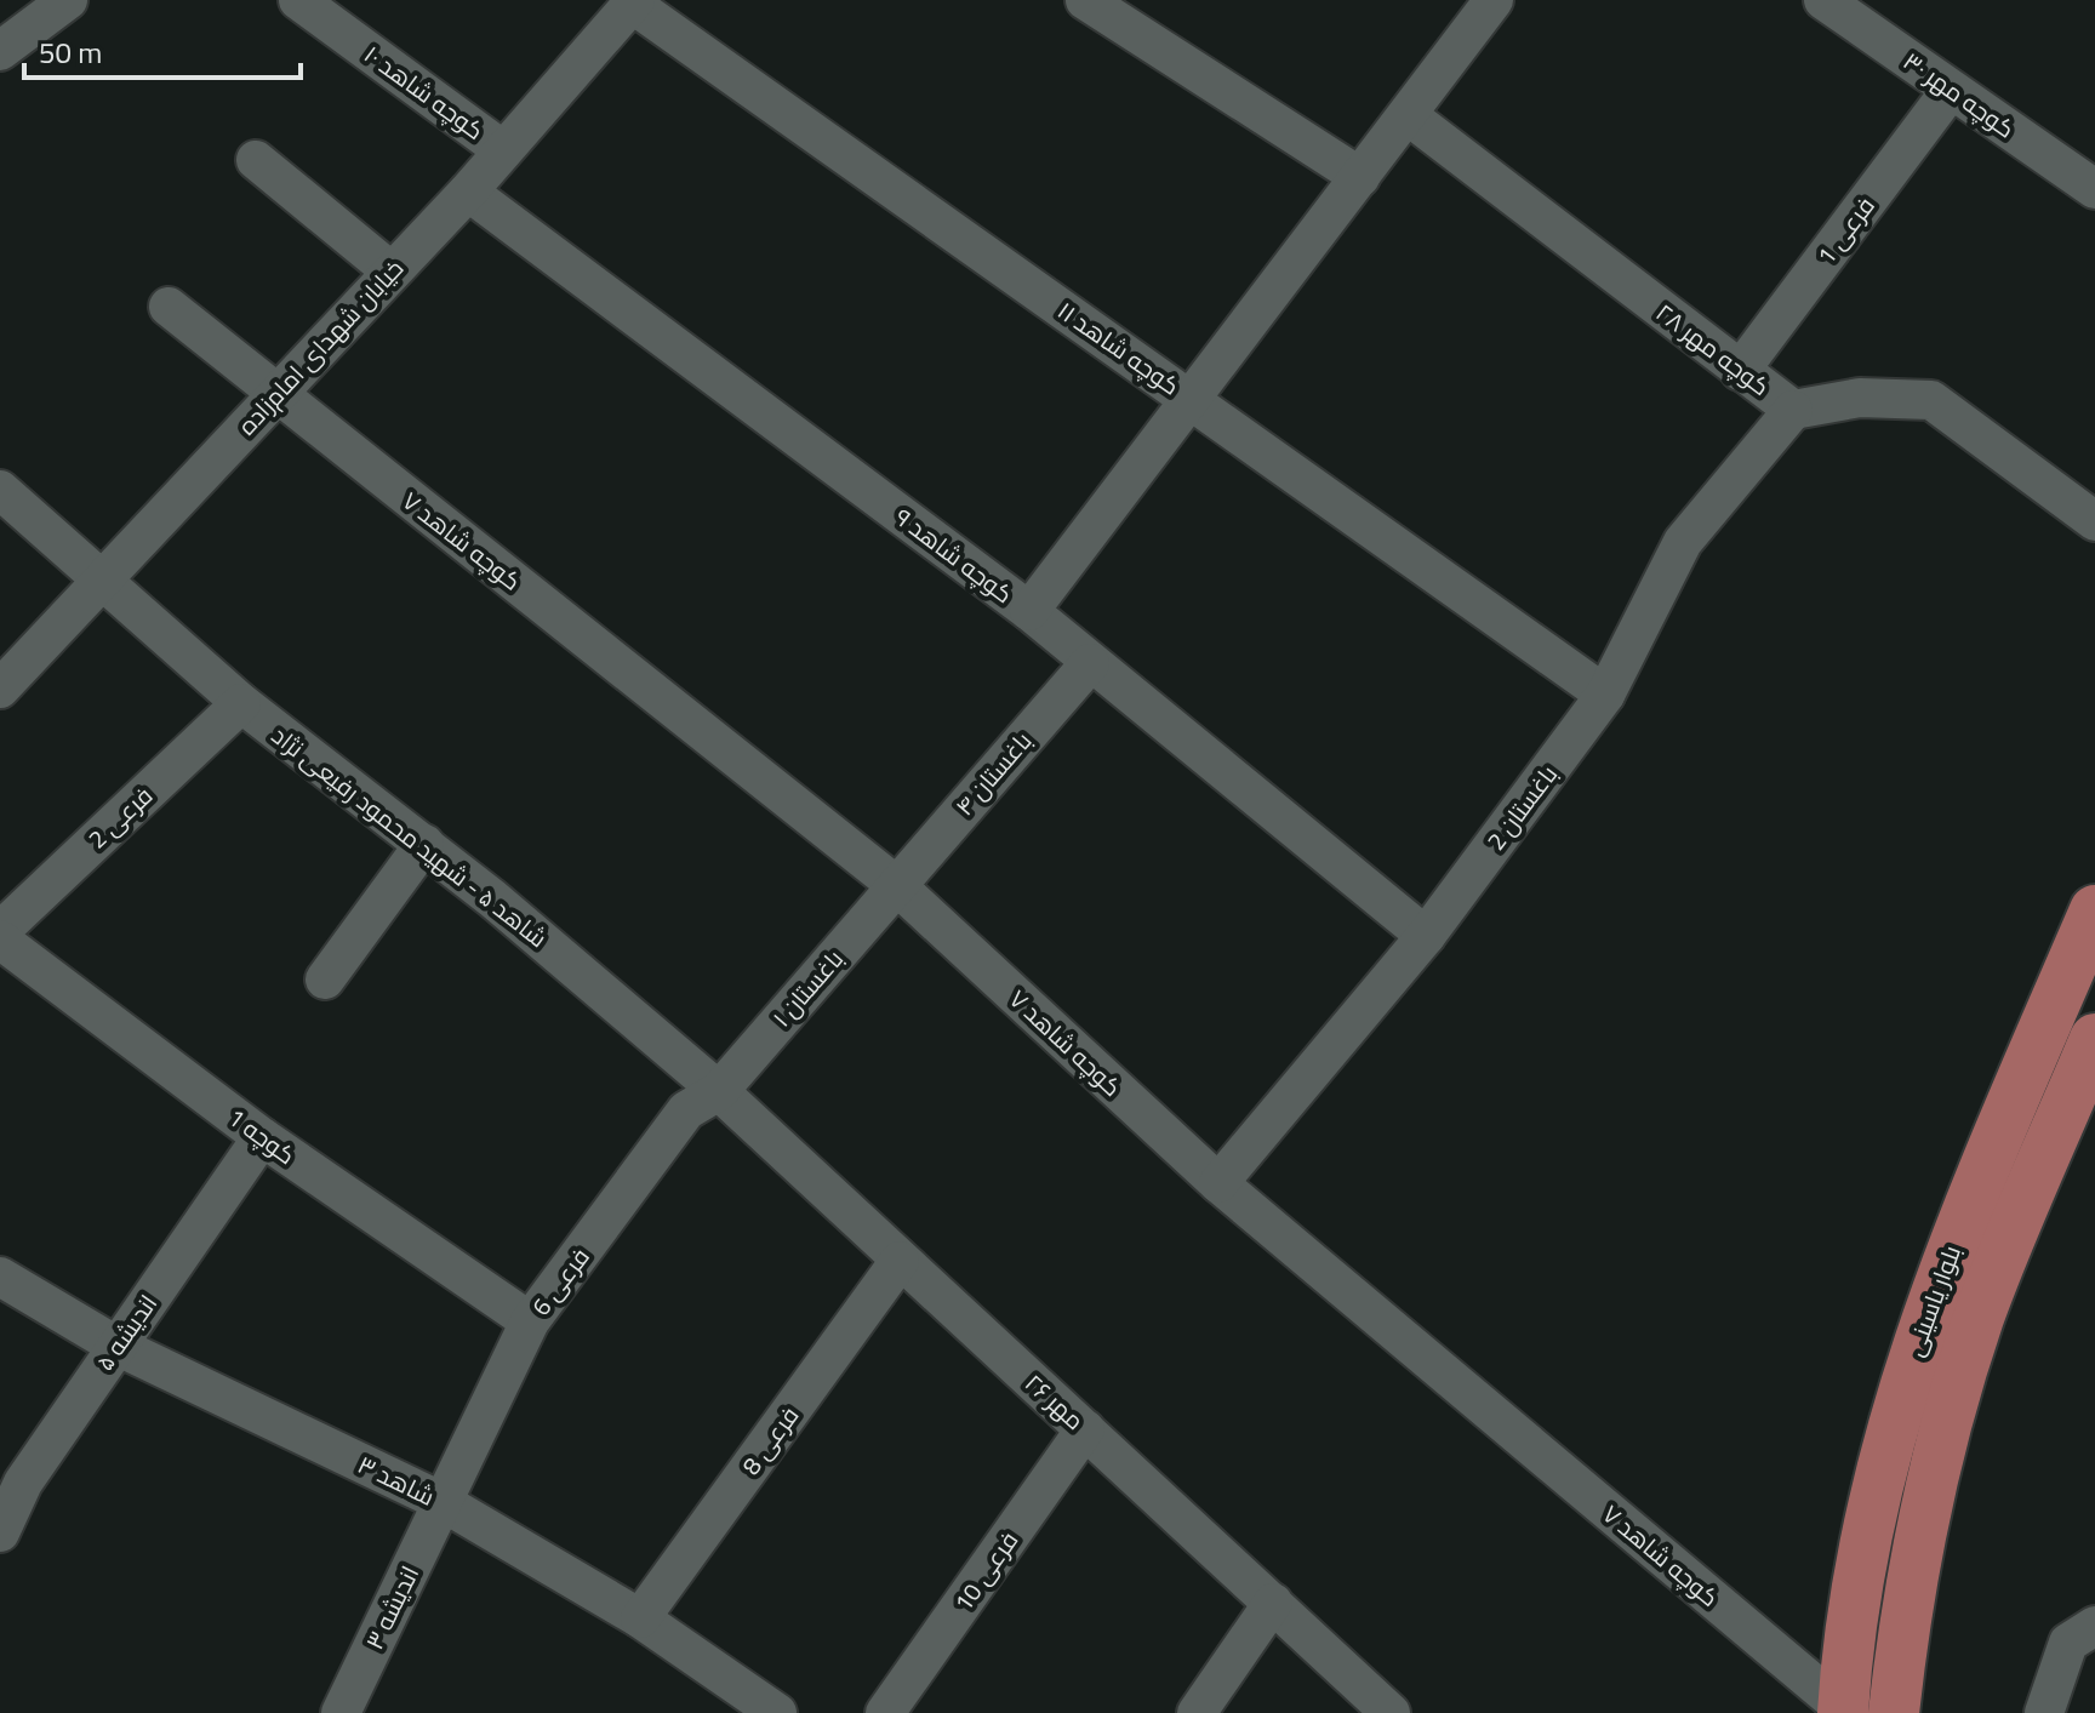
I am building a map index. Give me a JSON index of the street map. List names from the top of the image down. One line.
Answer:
{"streets":{"main road":["بلوار یاسینی"],"street":["کوچه شاهد ۱۰","کوچه مهر ۳۰","فرعی 1","خیابان شهدای امام‌زاده","کوچه شاهد ۱۱","کوچه مهر ۲۸","کوچه شاهد ۷","کوچه شاهد ۹","باغستان ۴","باغستان 2","فرعی 2","شاهد ۵ - شهید محمود رفیعی نژاد","باغستان ۱","کوچه 1","فرعی 6","اندیشه ۵","مهر ۲۶","فرعی 8","شاهد ۳","فرعی 10","اندیشه ۳"]},"crossings":[["کوچه شاهد ۱۰","خیابان شهدای امام‌زاده"],["کوچه مهر ۳۰","فرعی 1"],["فرعی 1","کوچه مهر ۲۸"],["خیابان شهدای امام‌زاده","کوچه شاهد ۱۱"],["خیابان شهدای امام‌زاده","کوچه شاهد ۷"],["خیابان شهدای امام‌زاده","کوچه شاهد ۹"],["خیابان شهدای امام‌زاده","شاهد ۵ - شهید محمود رفیعی نژاد"],["کوچه شاهد ۱۱","باغستان 2"],["کوچه مهر ۲۸","باغستان 2"],["کوچه شاهد ۷","باغستان ۴"],["کوچه شاهد ۷","باغستان 2"],["کوچه شاهد ۷","باغستان ۱"],["کوچه شاهد ۷","بلوار یاسینی"],["کوچه شاهد ۹","باغستان ۴"],["کوچه شاهد ۹","باغستان 2"],["باغستان ۴","باغستان ۱"],["فرعی 2","شاهد ۵ - شهید محمود رفیعی نژاد"],["شاهد ۵ - شهید محمود رفیعی نژاد","باغستان ۱"],["شاهد ۵ - شهید محمود رفیعی نژاد","فرعی 6"],["شاهد ۵ - شهید محمود رفیعی نژاد","مهر ۲۶"],["باغستان ۱","فرعی 6"],["باغستان ۱","مهر ۲۶"],["کوچه 1","فرعی 6"],["کوچه 1","اندیشه ۵"],["فرعی 6","مهر ۲۶"],["فرعی 6","شاهد ۳"],["فرعی 6","اندیشه ۳"],["اندیشه ۵","شاهد ۳"],["مهر ۲۶","فرعی 8"],["مهر ۲۶","فرعی 10"],["فرعی 8","شاهد ۳"],["شاهد ۳","اندیشه ۳"]],"scale_bar":"50 m"}
